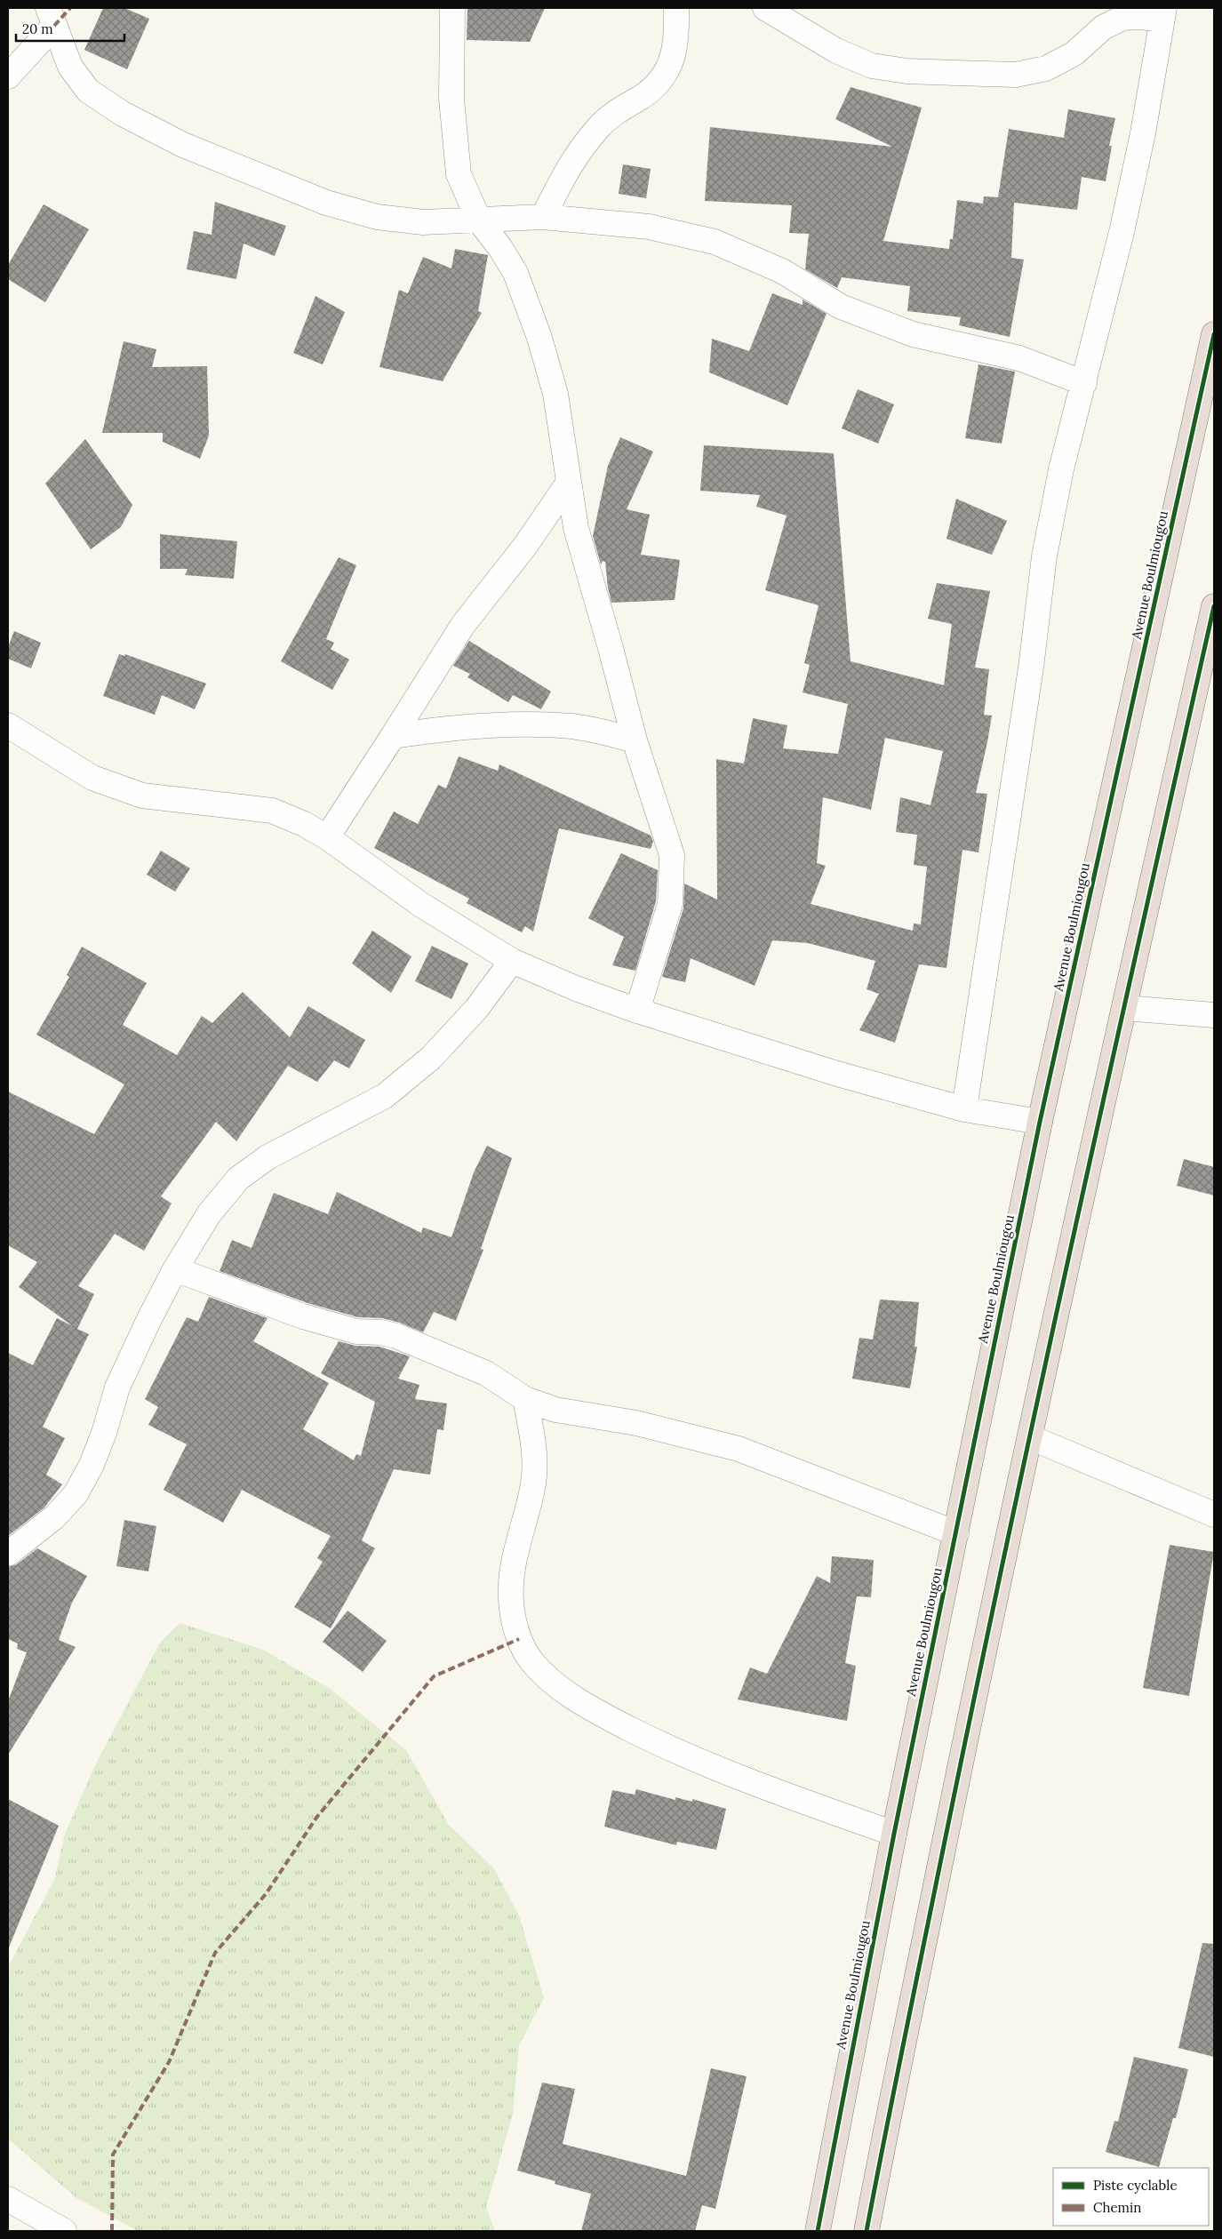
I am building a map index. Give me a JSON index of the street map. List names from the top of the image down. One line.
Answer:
{"streets":{"highway":["Avenue Boulmiougou"]},"legend":["Piste cyclable","Chemin"],"scale_bar":"20 m"}
